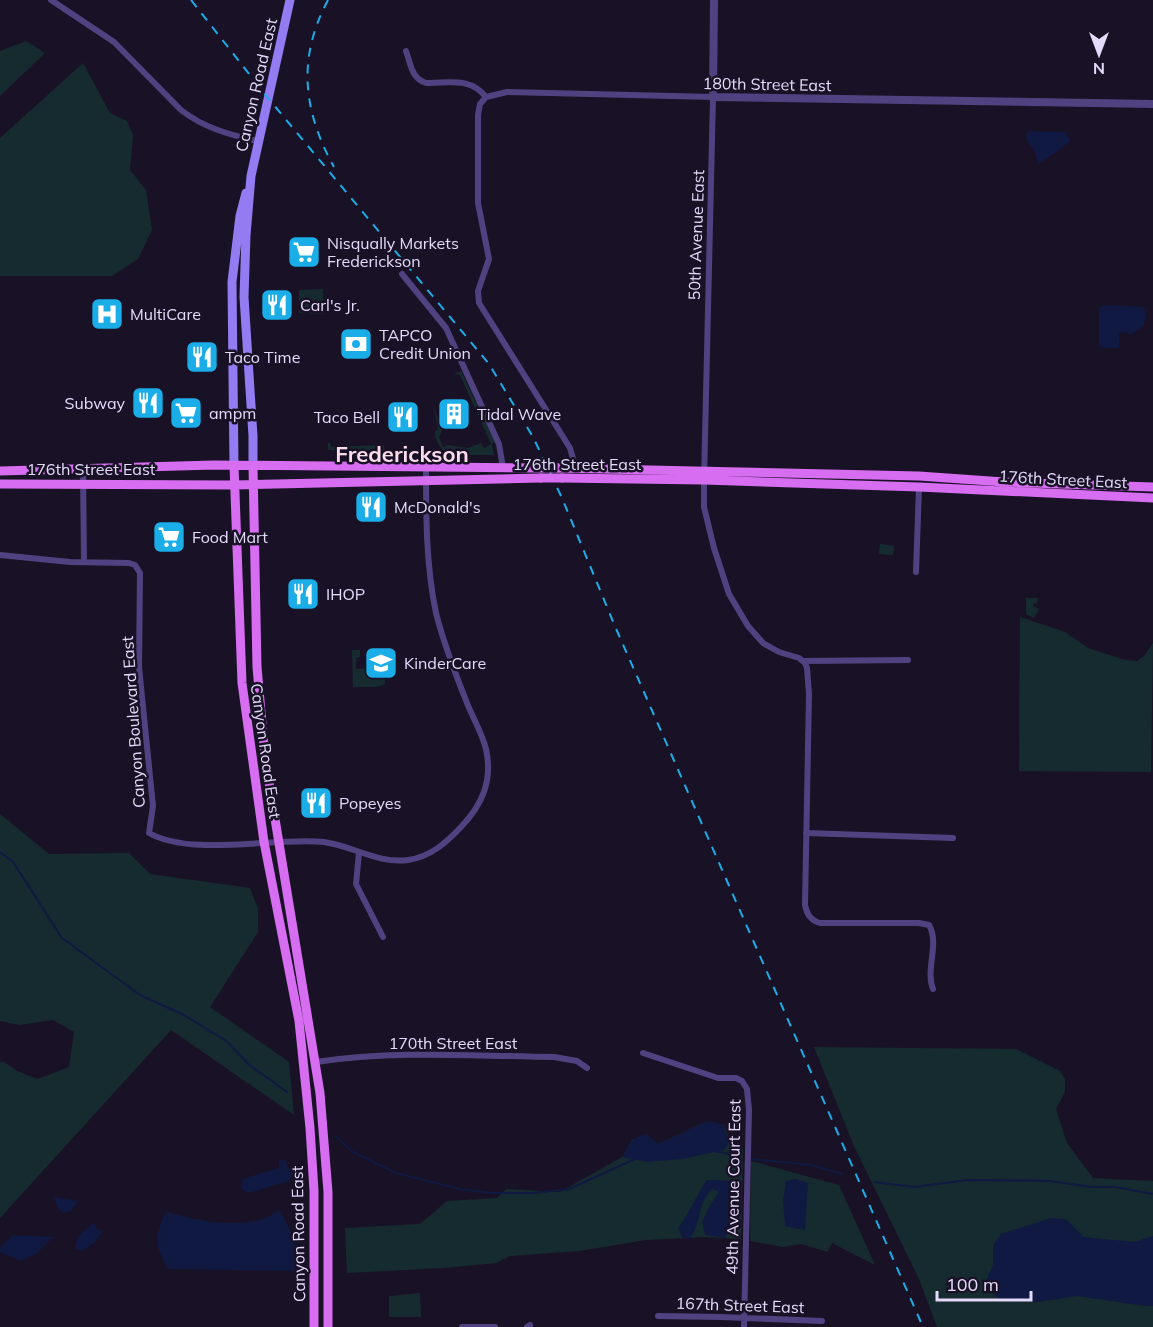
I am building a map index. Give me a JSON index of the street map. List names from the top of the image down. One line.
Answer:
{"streets":{"main road":["Canyon Road East","176th Street East"],"street":["180th Street East","50th Avenue East","Canyon Boulevard East","170th Street East","49th Avenue Court East","167th Street East"]},"crossings":[["180th Street East","50th Avenue East"],["Canyon Road East","176th Street East"],["Canyon Road East","Canyon Boulevard East"],["Canyon Road East","170th Street East"],["50th Avenue East","176th Street East"],["49th Avenue Court East","167th Street East"]],"districts":["Frederickson"],"places":{"supermarket":["Nisqually Markets Frederickson","ampm","Food Mart"],"restaurant":["Carl's Jr.","Taco Time","Subway","Taco Bell","McDonald's","IHOP","Popeyes"],"hospital":["MultiCare"],"bank":["TAPCO Credit Union"],"building":["Tidal Wave"],"school or university":["KinderCare"]},"scale_bar":"100 m","north":"bottom"}
